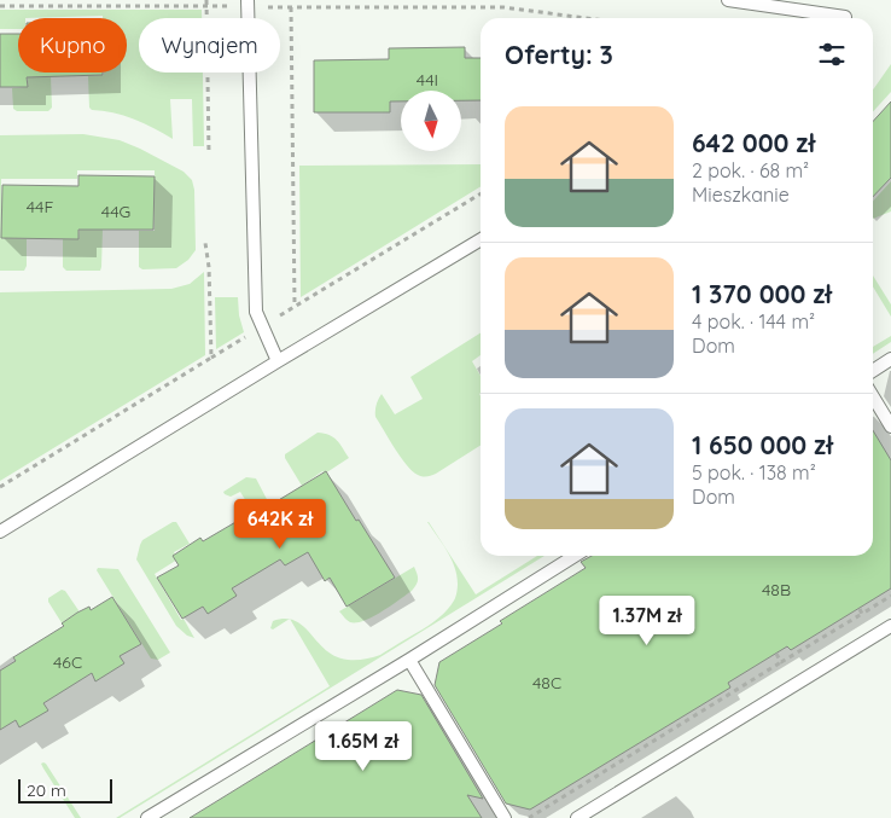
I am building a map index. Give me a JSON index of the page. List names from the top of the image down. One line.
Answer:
{"house_numbers":["44I","44F","44G","48B","46C","48C"],"scale_bar":"20 m","north":"bottom","page":{"chip":["Kupno","Wynajem"],"heading":"Oferty: 3","list":[{"name":"642 000 zł","note":"2 pok. · 68 m² · Mieszkanie"},{"name":"1 370 000 zł","note":"4 pok. · 144 m² · Dom"},{"name":"1 650 000 zł","note":"5 pok. · 138 m² · Dom"}],"price":["642K zł","1.37M zł","1.65M zł"],"scale":"20 m"}}
